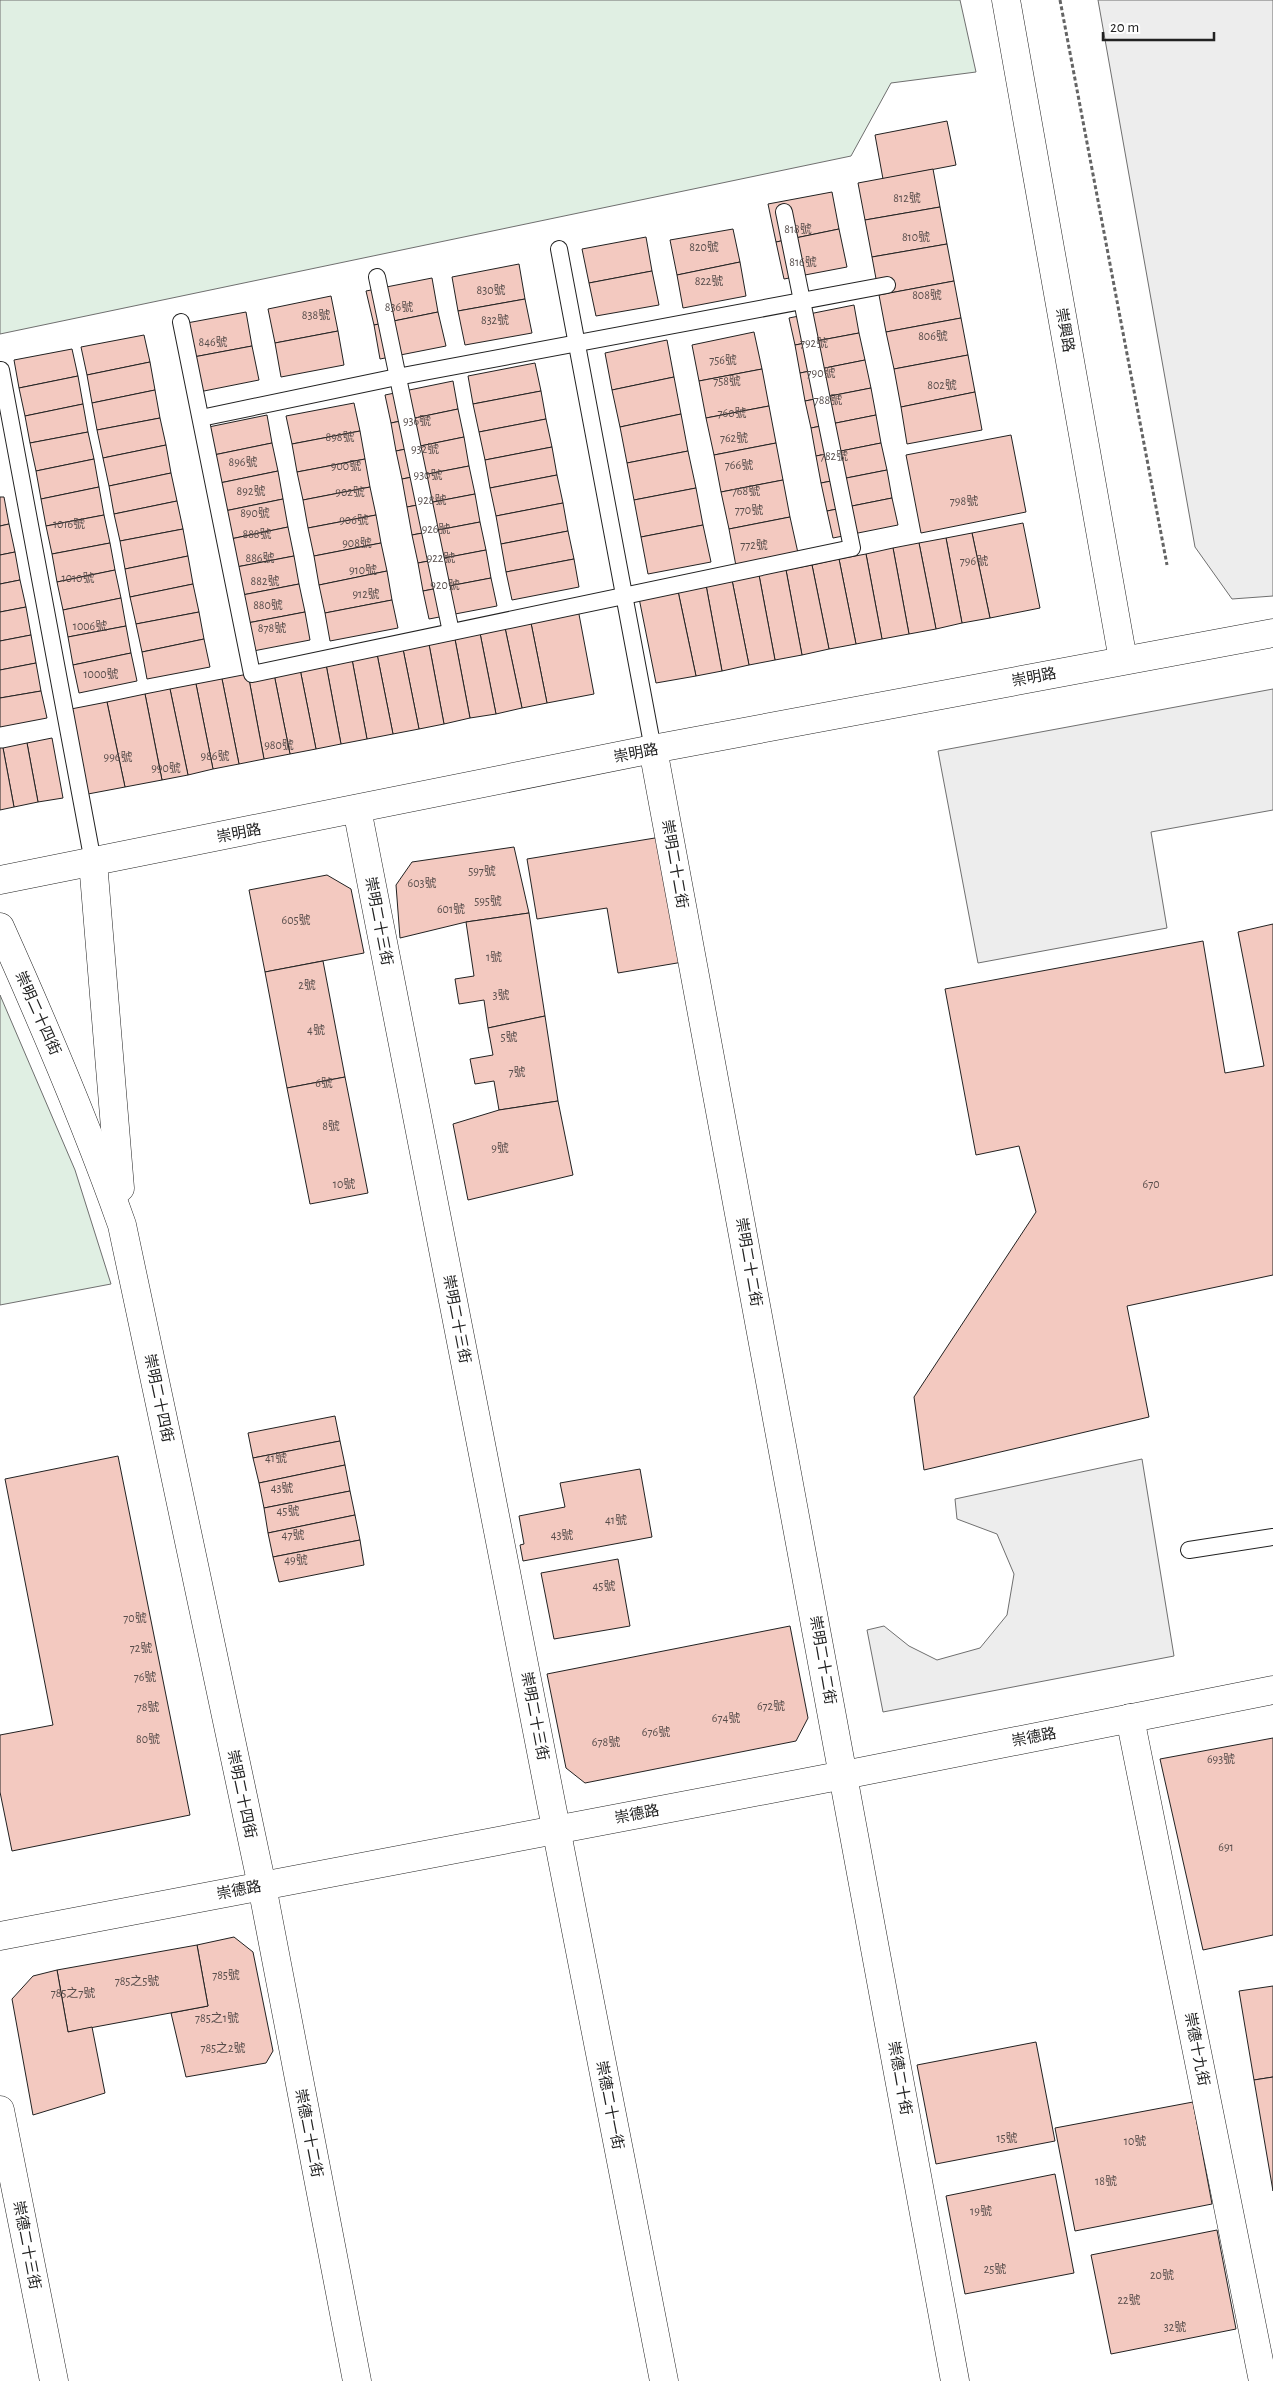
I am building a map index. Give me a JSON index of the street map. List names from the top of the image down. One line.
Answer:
{"streets":{"street":["崇興路","崇明路","崇明二十二街","崇明二十三街","崇明二十四街","崇德路","崇德十九街","崇德二十街","崇德二十一街","崇德二十二街","崇德二十三街"]},"crossings":[["崇興路","崇明路"],["崇明路","崇明二十二街"],["崇明路","崇明二十三街"],["崇明二十二街","崇德路"],["崇明二十二街","崇德二十街"],["崇明二十三街","崇德路"],["崇明二十三街","崇德二十一街"],["崇明二十四街","崇德路"],["崇明二十四街","崇德二十二街"],["崇德路","崇德十九街"],["崇德路","崇德二十街"],["崇德路","崇德二十一街"],["崇德路","崇德二十二街"]],"house_numbers":["812號","818號","810號","820號","816號","822號","830號","808號","836號","838號","832號","806號","846號","792號","756號","790號","758號","802號","788號","760號","936號","898號","762號","932號","782號","896號","766號","900號","930號","892號","768號","902號","928號","798號","770號","890號","906號","1016號","926號","888號","908號","772號","886號","922號","796號","910號","1010號","882號","920號","912號","880號","1006號","878號","1000號","980號","986號","996號","990號","597號","603號","595號","601號","605號","1號","2號","3號","4號","5號","7號","6號","8號","9號","10號","670","41號","43號","45號","41號","47號","43號","49號","45號","70號","72號","76號","672號","78號","674號","676號","80號","678號","693號","691","785號","785之5號","785之7號","785之1號","785之2號","15號","10號","18號","19號","25號","20號","22號","32號"],"scale_bar":"20 m"}
